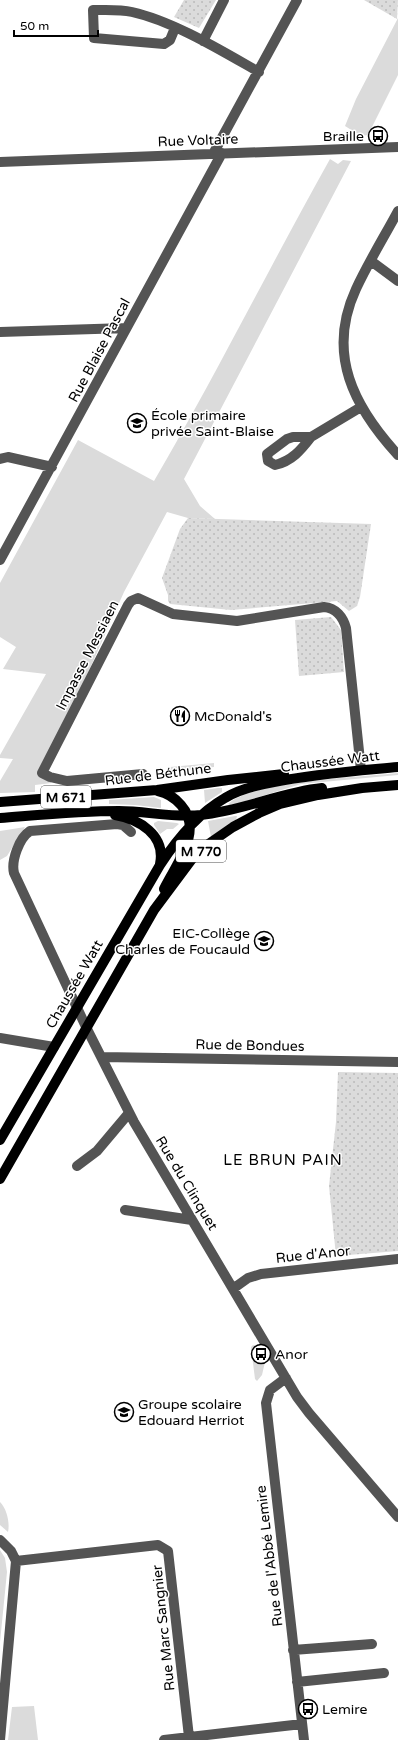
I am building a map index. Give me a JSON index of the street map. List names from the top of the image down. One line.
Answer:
{"streets":{"main road":["Chaussée Watt","Rue de Béthune","M 671","M 770"],"street":["Rue Voltaire","Rue Blaise Pascal","Impasse Messiaen","Rue de Bondues","Rue du Clinquet","Rue d'Anor","Rue de l'Abbé Lemire","Rue Marc Sangnier"]},"crossings":[["Rue Voltaire","Rue Blaise Pascal"],["Impasse Messiaen","Chaussée Watt"],["Chaussée Watt","Rue de Béthune"],["Chaussée Watt","M 671"],["Chaussée Watt","Rue du Clinquet"],["Rue de Bondues","Rue du Clinquet"],["Rue du Clinquet","Rue d'Anor"],["Rue du Clinquet","Rue de l'Abbé Lemire"]],"districts":["LE BRUN PAIN"],"places":{"bus stop":["Braille","Anor","Lemire"],"school or university":["École primaire privée Saint-Blaise","EIC-Collège Charles de Foucauld","Groupe scolaire Edouard Herriot"],"restaurant":["McDonald's"]},"scale_bar":"50 m"}
